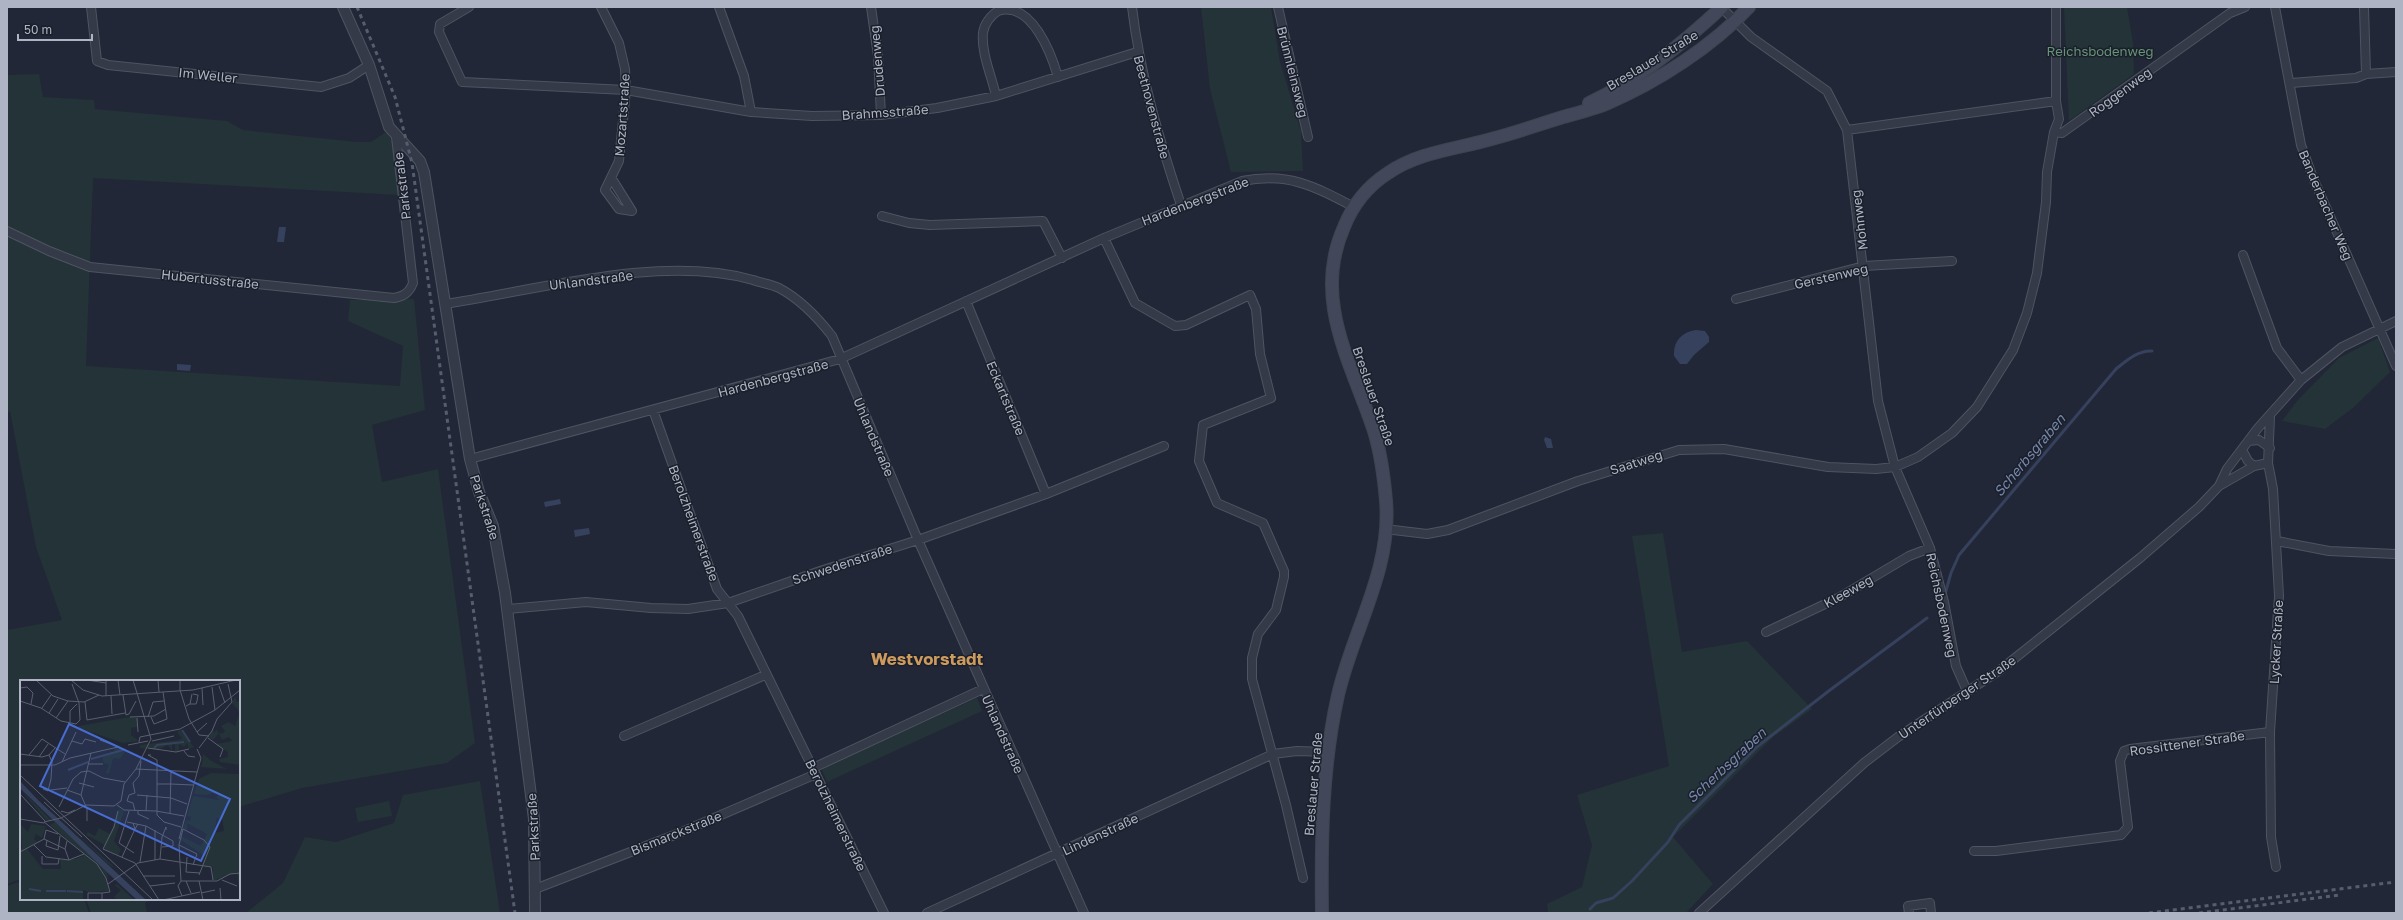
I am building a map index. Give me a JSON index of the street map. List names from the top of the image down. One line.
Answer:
{"streets":{"main road":["Breslauer Straße"],"street":["Drudenweg","Brünnleinsweg","Im Weller","Roggenweg","Beethovenstraße","Brahmsstraße","Mozartstraße","Parkstraße","Hardenbergstraße","Banderbacher Weg","Mohnweg","Gerstenweg","Hubertusstraße","Uhlandstraße","Eckartstraße","Saatweg","Berolzheimerstraße","Schwedenstraße","Kleeweg","Reichsbodenweg","Lycker Straße","Unterfürberger Straße","Rossittener Straße","Bismarckstraße","Lindenstraße"]},"crossings":[["Breslauer Straße","Hardenbergstraße"],["Breslauer Straße","Mohnweg"],["Breslauer Straße","Saatweg"],["Breslauer Straße","Lindenstraße"],["Drudenweg","Brahmsstraße"],["Im Weller","Parkstraße"],["Beethovenstraße","Brahmsstraße"],["Beethovenstraße","Hardenbergstraße"],["Brahmsstraße","Mozartstraße"],["Parkstraße","Hardenbergstraße"],["Parkstraße","Hubertusstraße"],["Parkstraße","Uhlandstraße"],["Parkstraße","Schwedenstraße"],["Parkstraße","Bismarckstraße"],["Hardenbergstraße","Uhlandstraße"],["Hardenbergstraße","Eckartstraße"],["Hardenbergstraße","Berolzheimerstraße"],["Banderbacher Weg","Unterfürberger Straße"],["Mohnweg","Gerstenweg"],["Mohnweg","Saatweg"],["Mohnweg","Reichsbodenweg"],["Uhlandstraße","Schwedenstraße"],["Uhlandstraße","Bismarckstraße"],["Uhlandstraße","Lindenstraße"],["Eckartstraße","Schwedenstraße"],["Saatweg","Reichsbodenweg"],["Berolzheimerstraße","Schwedenstraße"],["Berolzheimerstraße","Bismarckstraße"],["Kleeweg","Reichsbodenweg"],["Reichsbodenweg","Unterfürberger Straße"],["Lycker Straße","Unterfürberger Straße"],["Lycker Straße","Rossittener Straße"]],"districts":["Westvorstadt"],"water":["Scherbsgraben"],"parks":["Reichsbodenweg"],"scale_bar":"50 m"}
